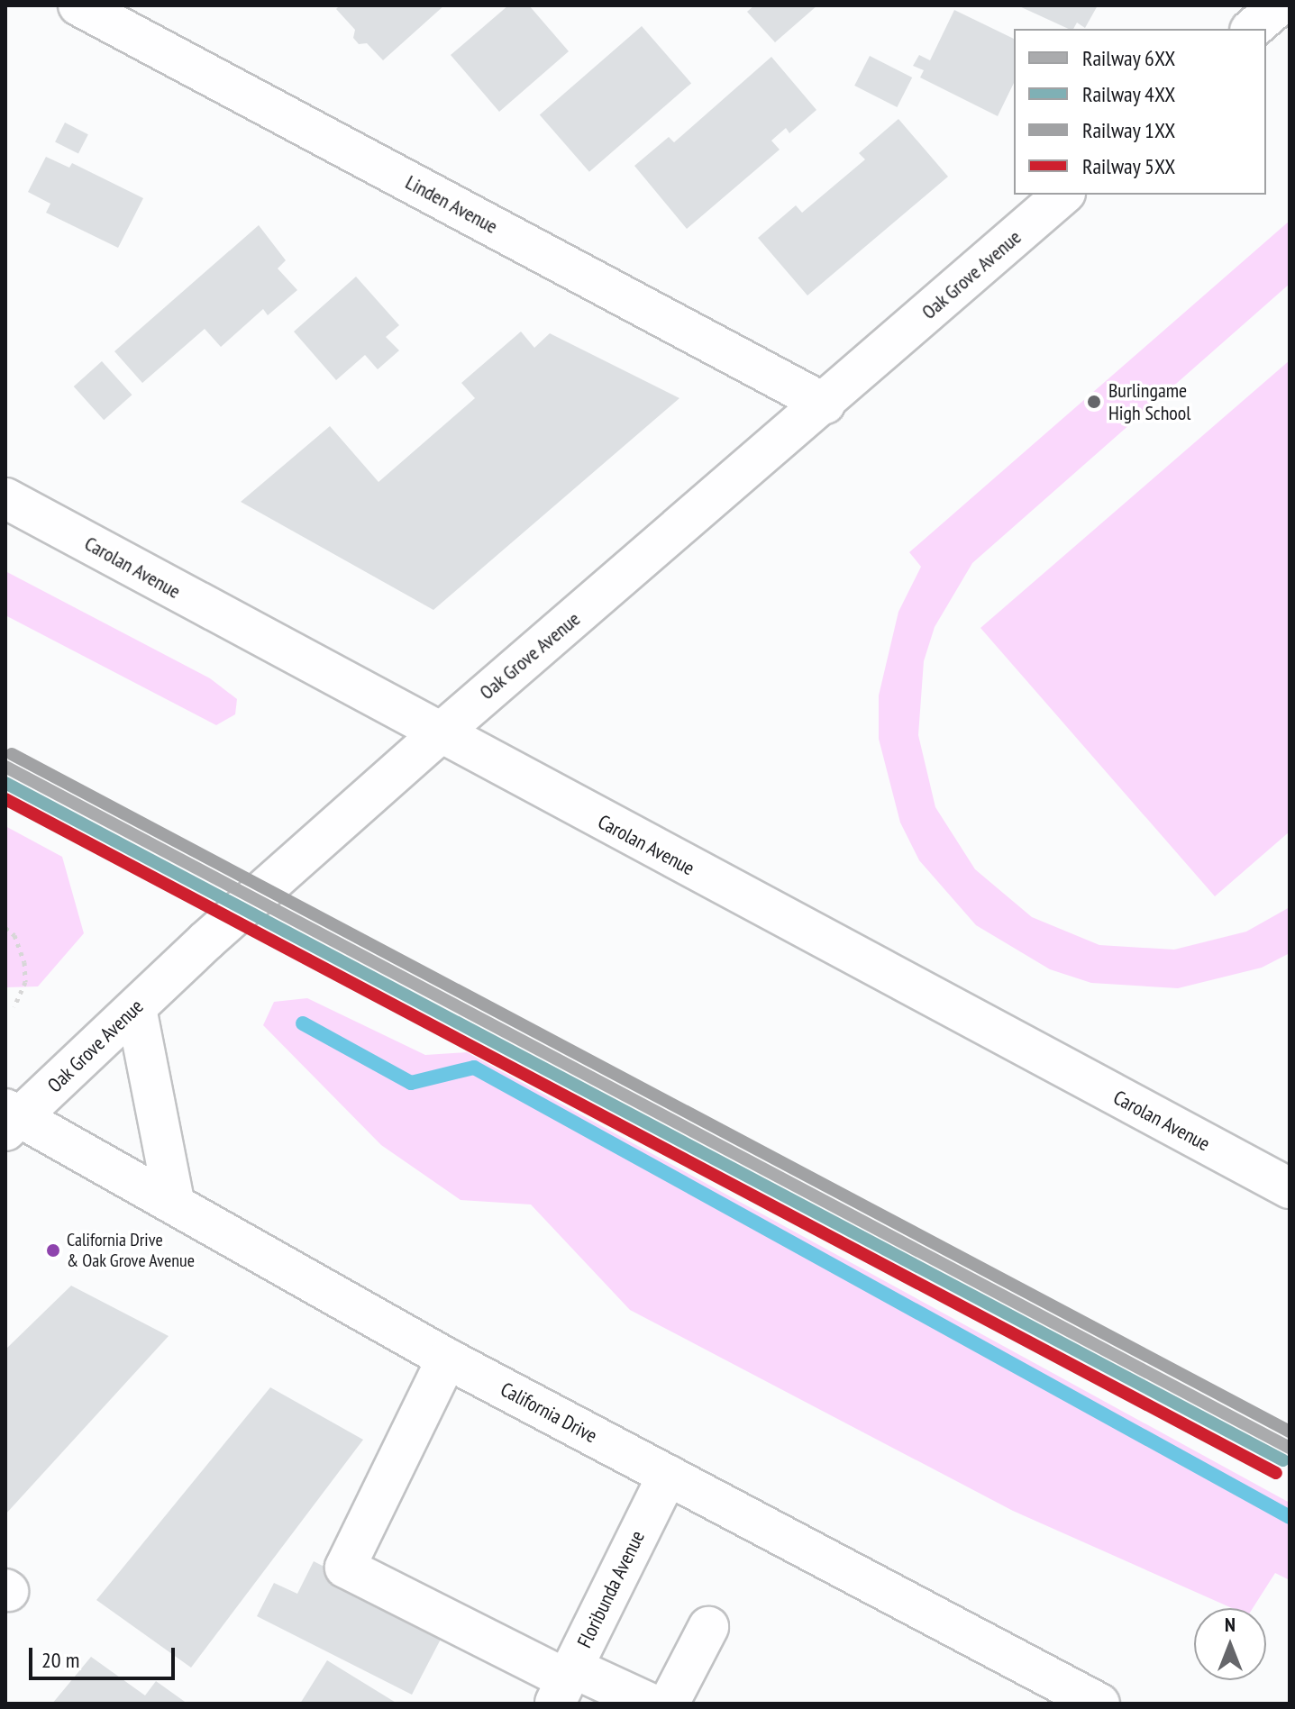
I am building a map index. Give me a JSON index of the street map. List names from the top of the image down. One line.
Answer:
{"streets":{"street":["Linden Avenue","Oak Grove Avenue","Carolan Avenue","California Drive","Floribunda Avenue"]},"crossings":[["Linden Avenue","Oak Grove Avenue"],["Oak Grove Avenue","Carolan Avenue"],["Oak Grove Avenue","California Drive"],["California Drive","Floribunda Avenue"]],"places":["Burlingame High School","California Drive & Oak Grove Avenue"],"lines":["rail line 1XX","rail line 6XX","rail line 4XX","rail line 5XX"],"legend":["Railway 6XX","Railway 4XX","Railway 1XX","Railway 5XX"],"scale_bar":"20 m","north":"top"}
